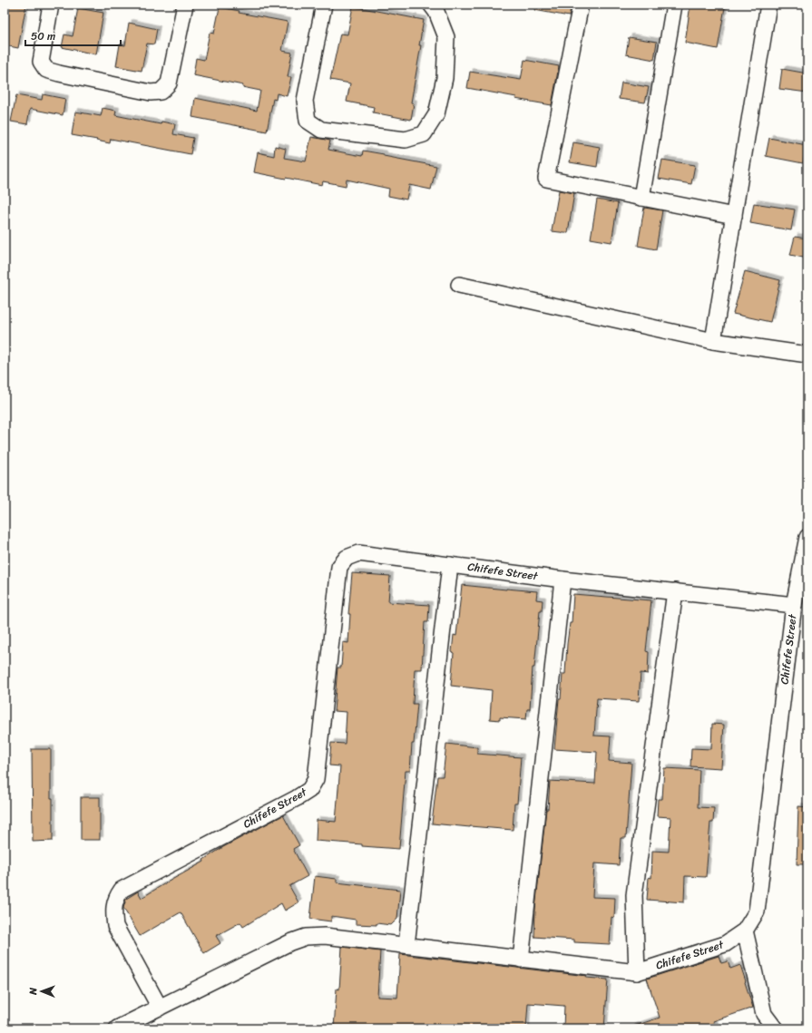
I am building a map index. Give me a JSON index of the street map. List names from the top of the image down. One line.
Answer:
{"streets":{"street":["Chifefe Street"]},"scale_bar":"50 m","north":"left"}
